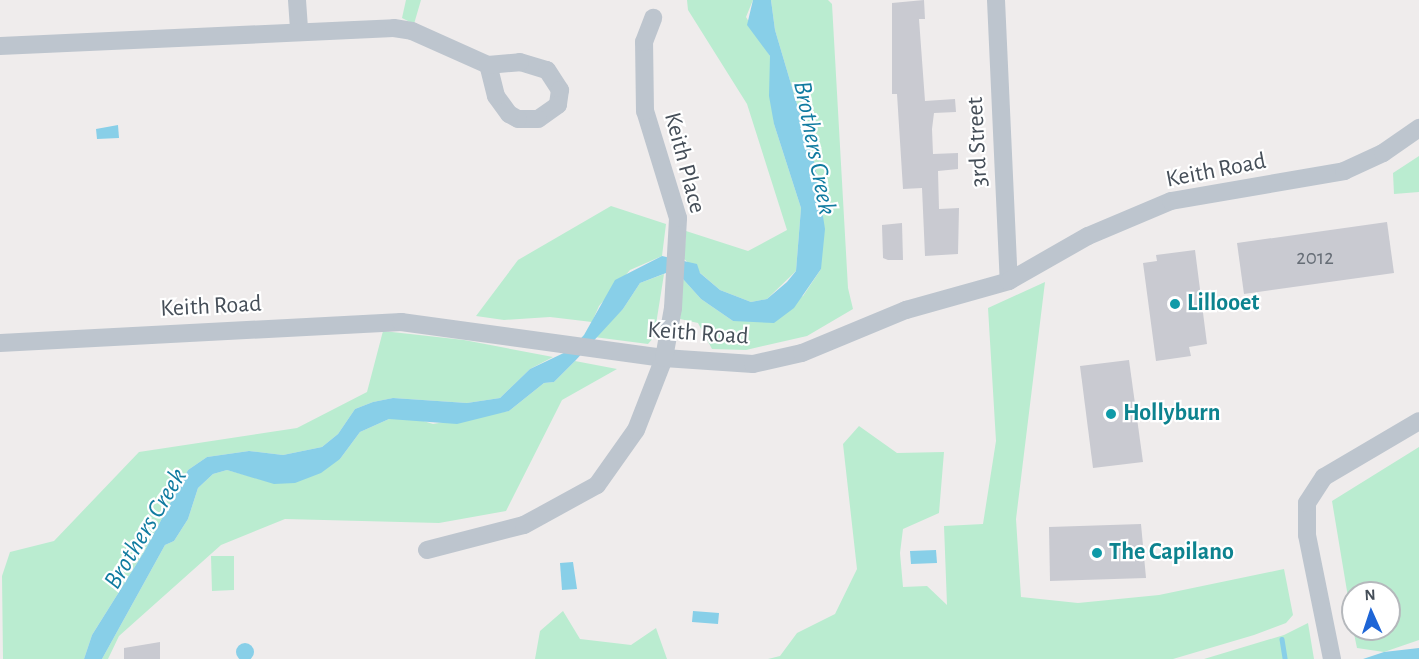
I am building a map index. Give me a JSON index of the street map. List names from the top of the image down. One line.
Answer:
{"streets":{"street":["3rd Street","Keith Place","Keith Road"]},"crossings":[["3rd Street","Keith Road"],["Keith Place","Keith Road"]],"water":["Brothers Creek"],"places":["Lillooet","Hollyburn","The Capilano"],"house_numbers":["2012"],"north":"top"}
